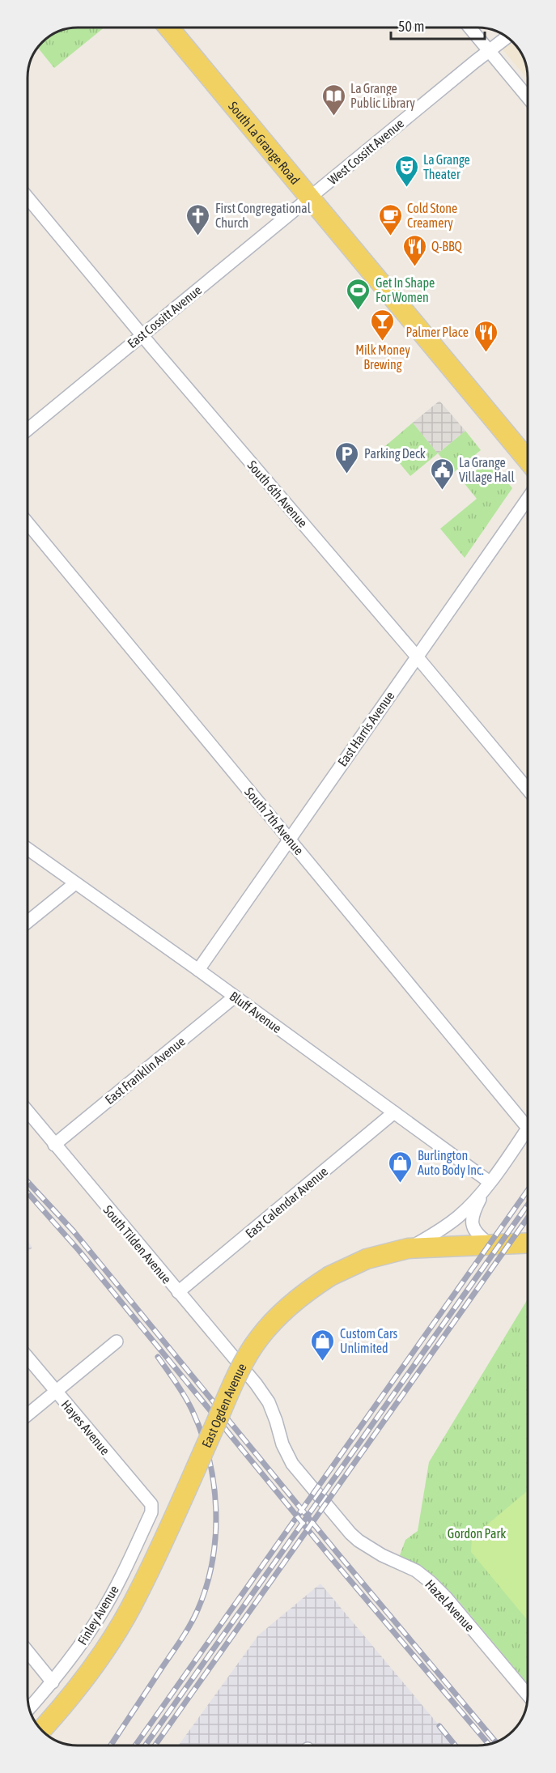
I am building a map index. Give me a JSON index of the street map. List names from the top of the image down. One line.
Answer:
{"streets":{"main road":["South La Grange Road","East Ogden Avenue"],"street":["West Cossitt Avenue","East Cossitt Avenue","South 6th Avenue","East Harris Avenue","South 7th Avenue","Bluff Avenue","East Franklin Avenue","East Calendar Avenue","South Tilden Avenue","Hayes Avenue","Hazel Avenue","Finley Avenue"]},"crossings":[["South La Grange Road","West Cossitt Avenue"],["South La Grange Road","East Cossitt Avenue"],["West Cossitt Avenue","East Cossitt Avenue"],["East Cossitt Avenue","South 6th Avenue"],["South 6th Avenue","East Harris Avenue"],["East Harris Avenue","South 7th Avenue"],["East Harris Avenue","Bluff Avenue"],["Bluff Avenue","East Franklin Avenue"],["Bluff Avenue","East Calendar Avenue"],["East Franklin Avenue","South Tilden Avenue"],["East Calendar Avenue","South Tilden Avenue"],["South Tilden Avenue","Hazel Avenue"],["Hayes Avenue","Finley Avenue"]],"parks":["Gordon Park"],"places":{"library":["La Grange Public Library"],"theatre":["La Grange Theater"],"church":["First Congregational Church"],"cafe":["Cold Stone Creamery"],"restaurant":["Q-BBQ","Palmer Place"],"sports":["Get In Shape For Women"],"bar":["Milk Money Brewing"],"parking":["Parking Deck"],"public building":["La Grange Village Hall"],"shop":["Burlington Auto Body Inc.","Custom Cars Unlimited"]},"scale_bar":"50 m"}
